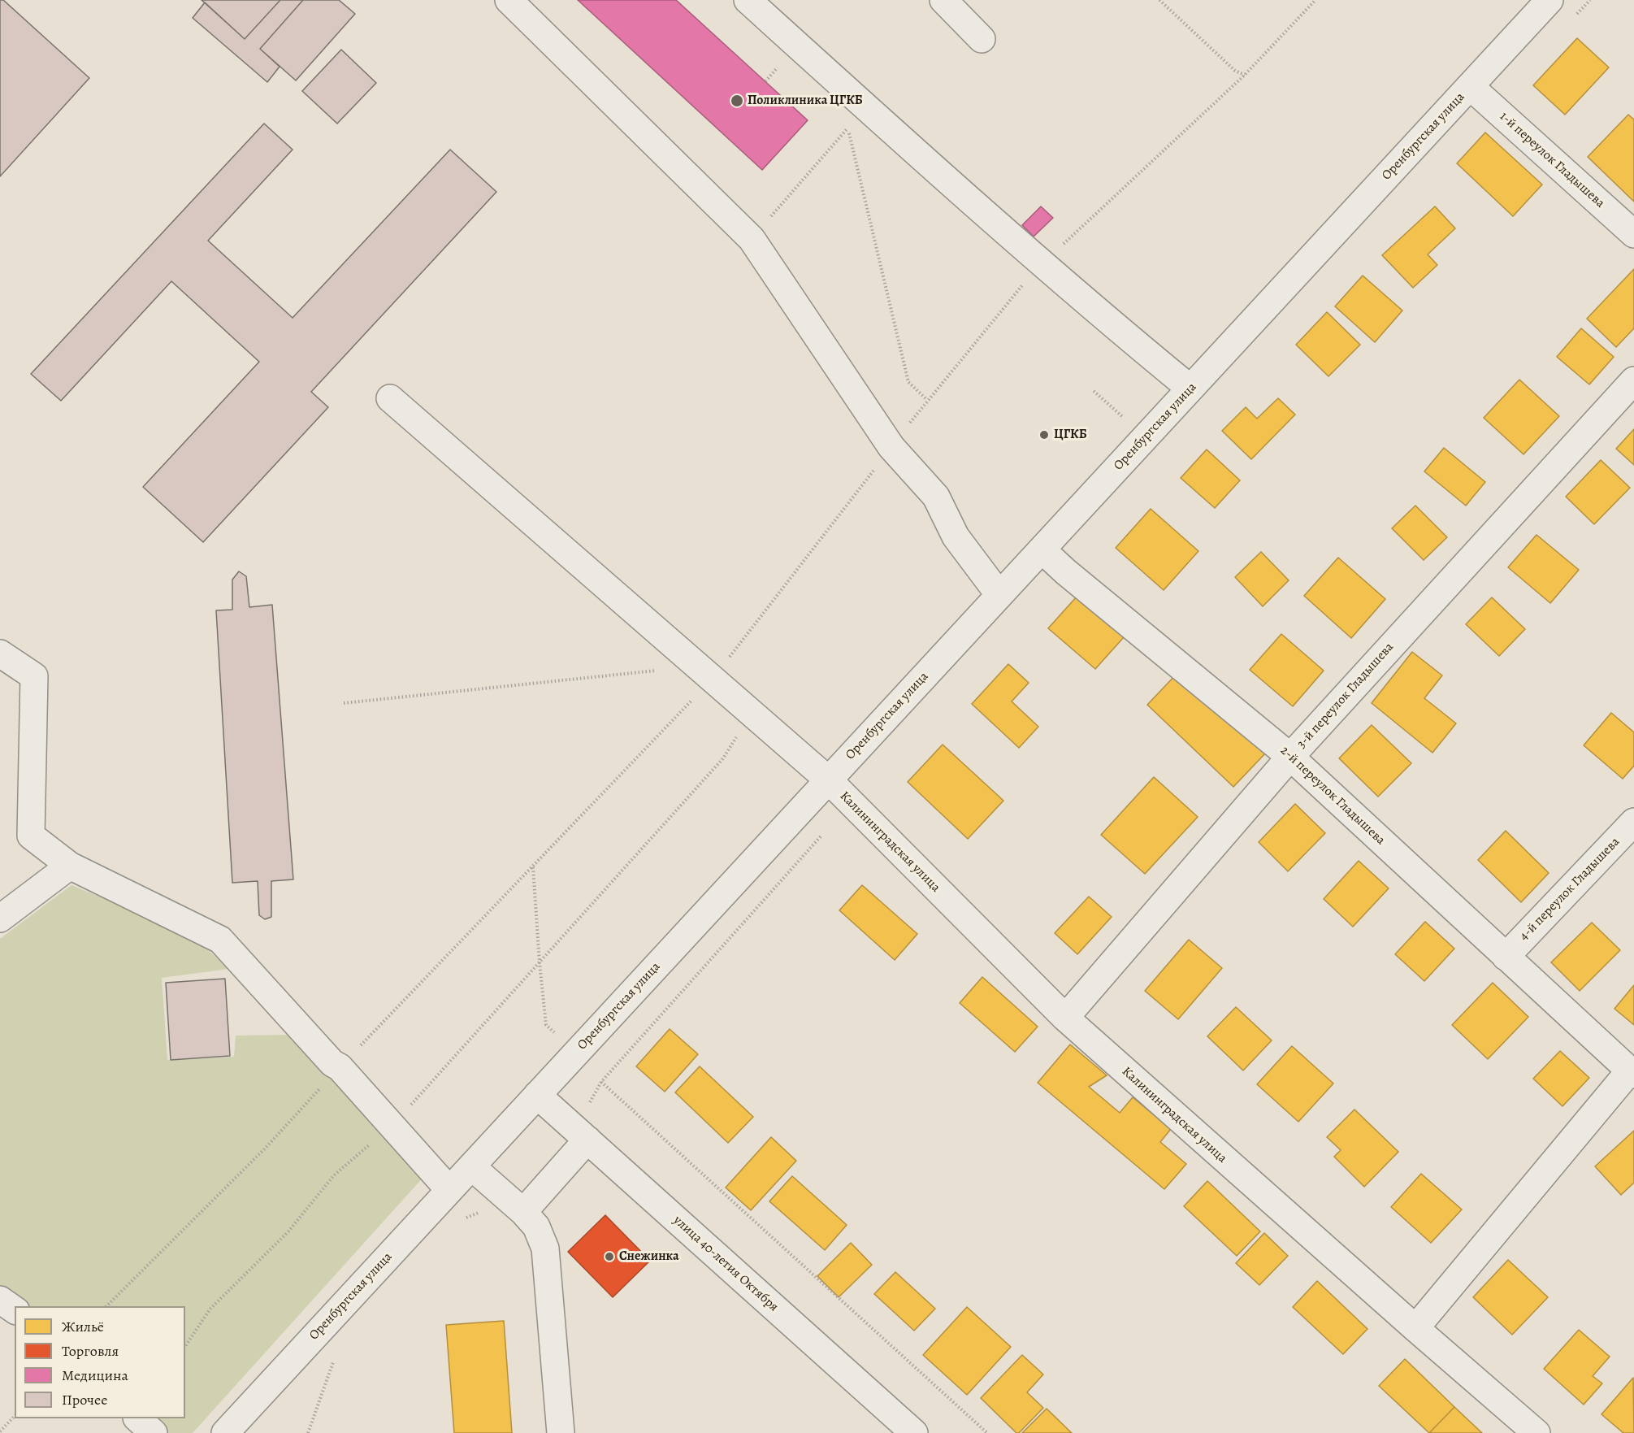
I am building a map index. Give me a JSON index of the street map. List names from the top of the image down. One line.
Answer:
{"streets":{"street":["Оренбургская улица","1-й переулок Гладышева","3-й переулок Гладышева","2-й переулок Гладышева","Калининградская улица","4-й переулок Гладышева","улица 40-летия Октября"]},"crossings":[["Оренбургская улица","1-й переулок Гладышева"],["Оренбургская улица","2-й переулок Гладышева"],["Оренбургская улица","Калининградская улица"],["Оренбургская улица","улица 40-летия Октября"],["3-й переулок Гладышева","2-й переулок Гладышева"],["3-й переулок Гладышева","Калининградская улица"],["2-й переулок Гладышева","4-й переулок Гладышева"]],"places":["Поликлиника ЦГКБ","ЦГКБ","Снежинка"],"legend":["Жильё","Торговля","Медицина","Прочее"]}
